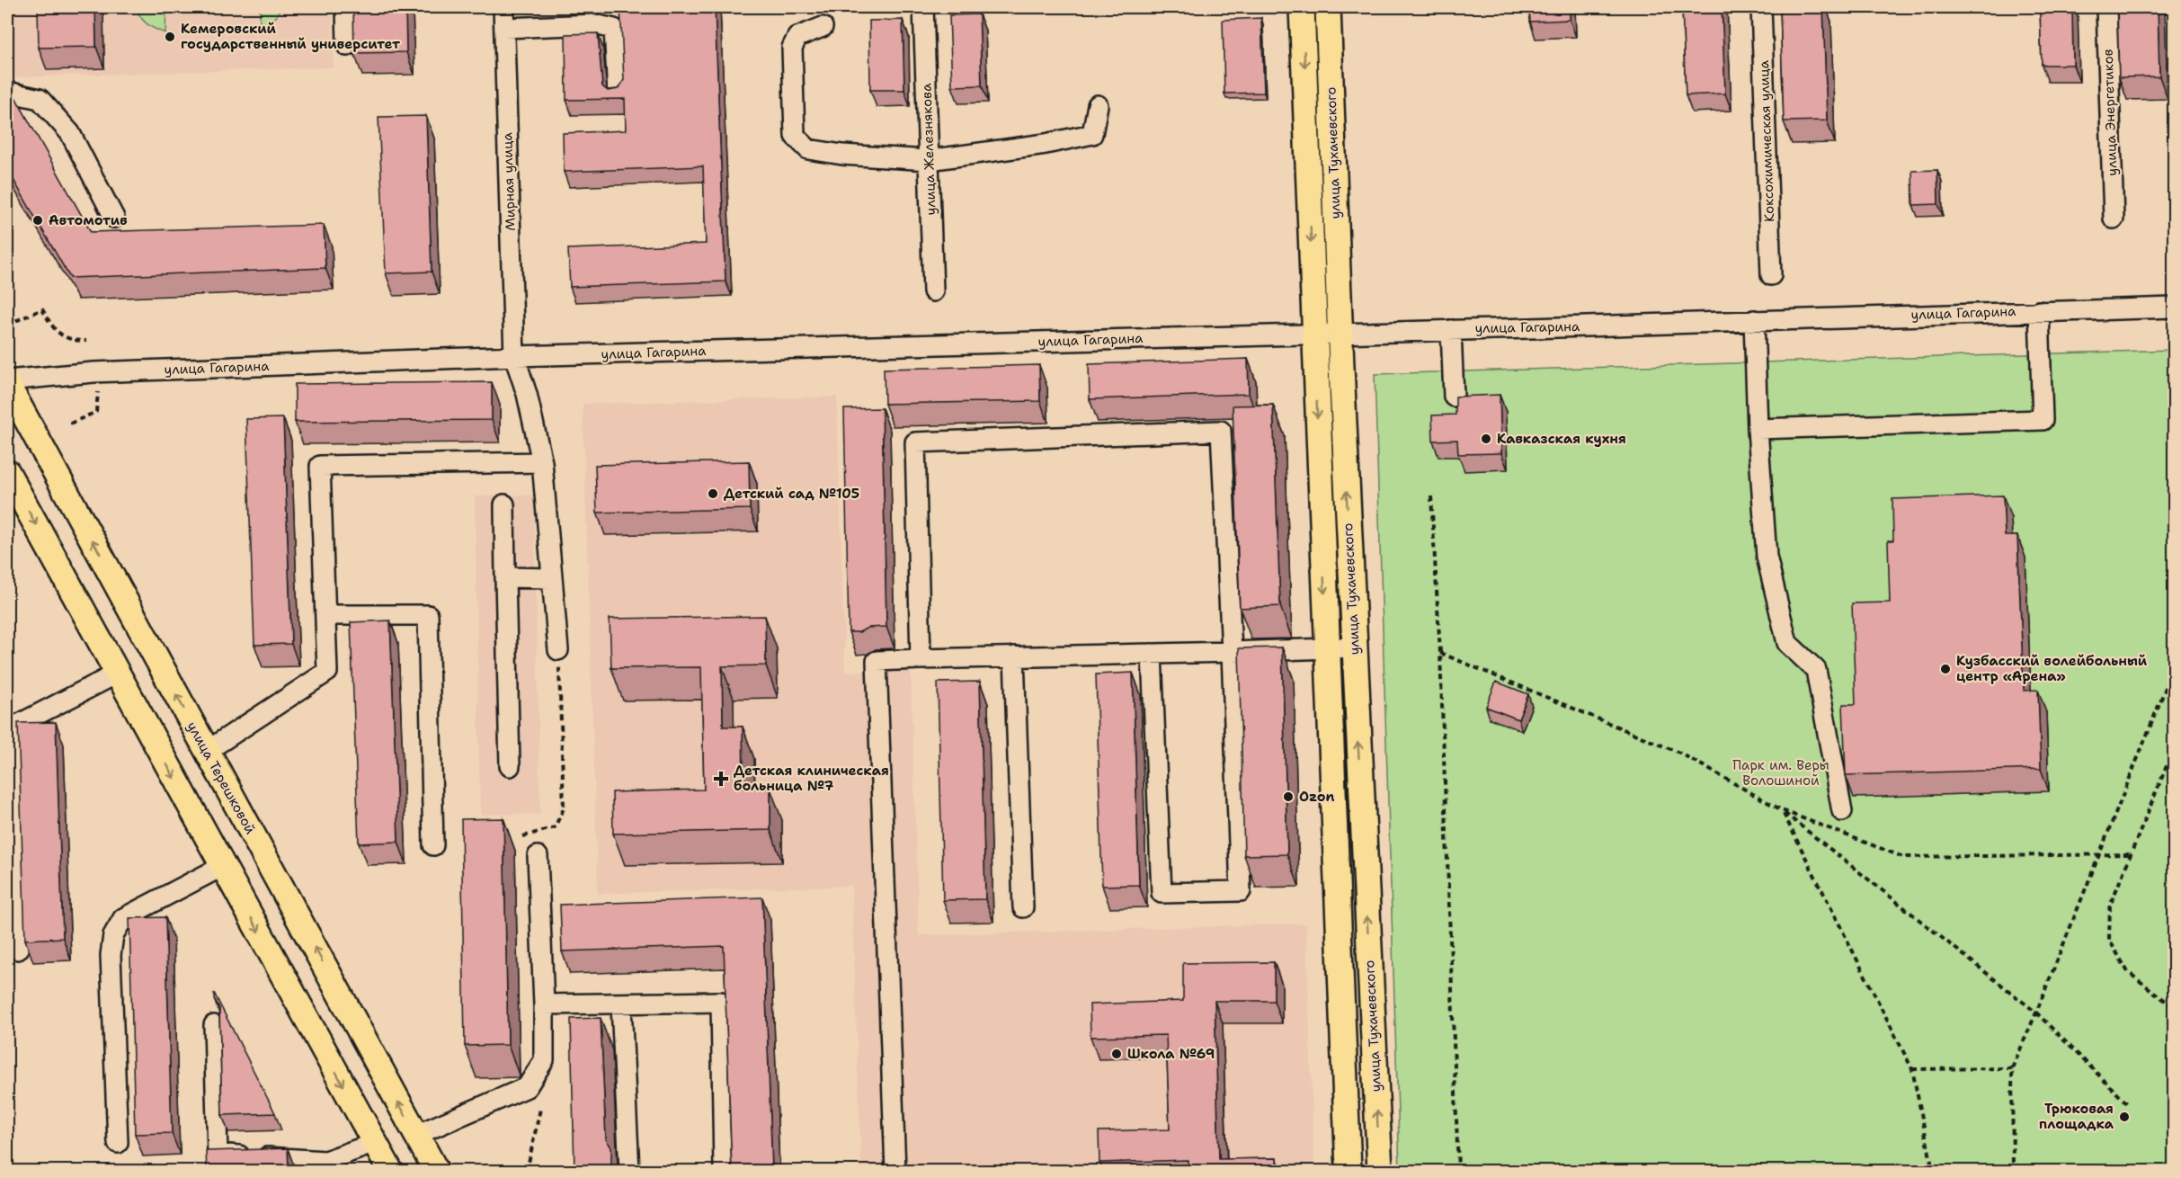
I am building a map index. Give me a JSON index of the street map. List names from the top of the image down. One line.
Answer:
{"streets":{"main road":["улица Тухачевского","улица Терешковой"],"street":["улица Энергетиков","Коксохимическая улица","улица Железнякова","Мирная улица","улица Гагарина"]},"crossings":[["улица Тухачевского","улица Гагарина"],["Мирная улица","улица Гагарина"],["улица Гагарина","улица Терешковой"]],"parks":["Парк им. Веры Волошиной"],"places":{"other":["Кемеровский государственный университет","Автомотив","Кавказская кухня","Детский сад №105","Кузбасский волейбольный центр «Арена»","Ozon","Школа №69","Трюковая площадка"],"health":["Детская клиническая больница №7"]}}
